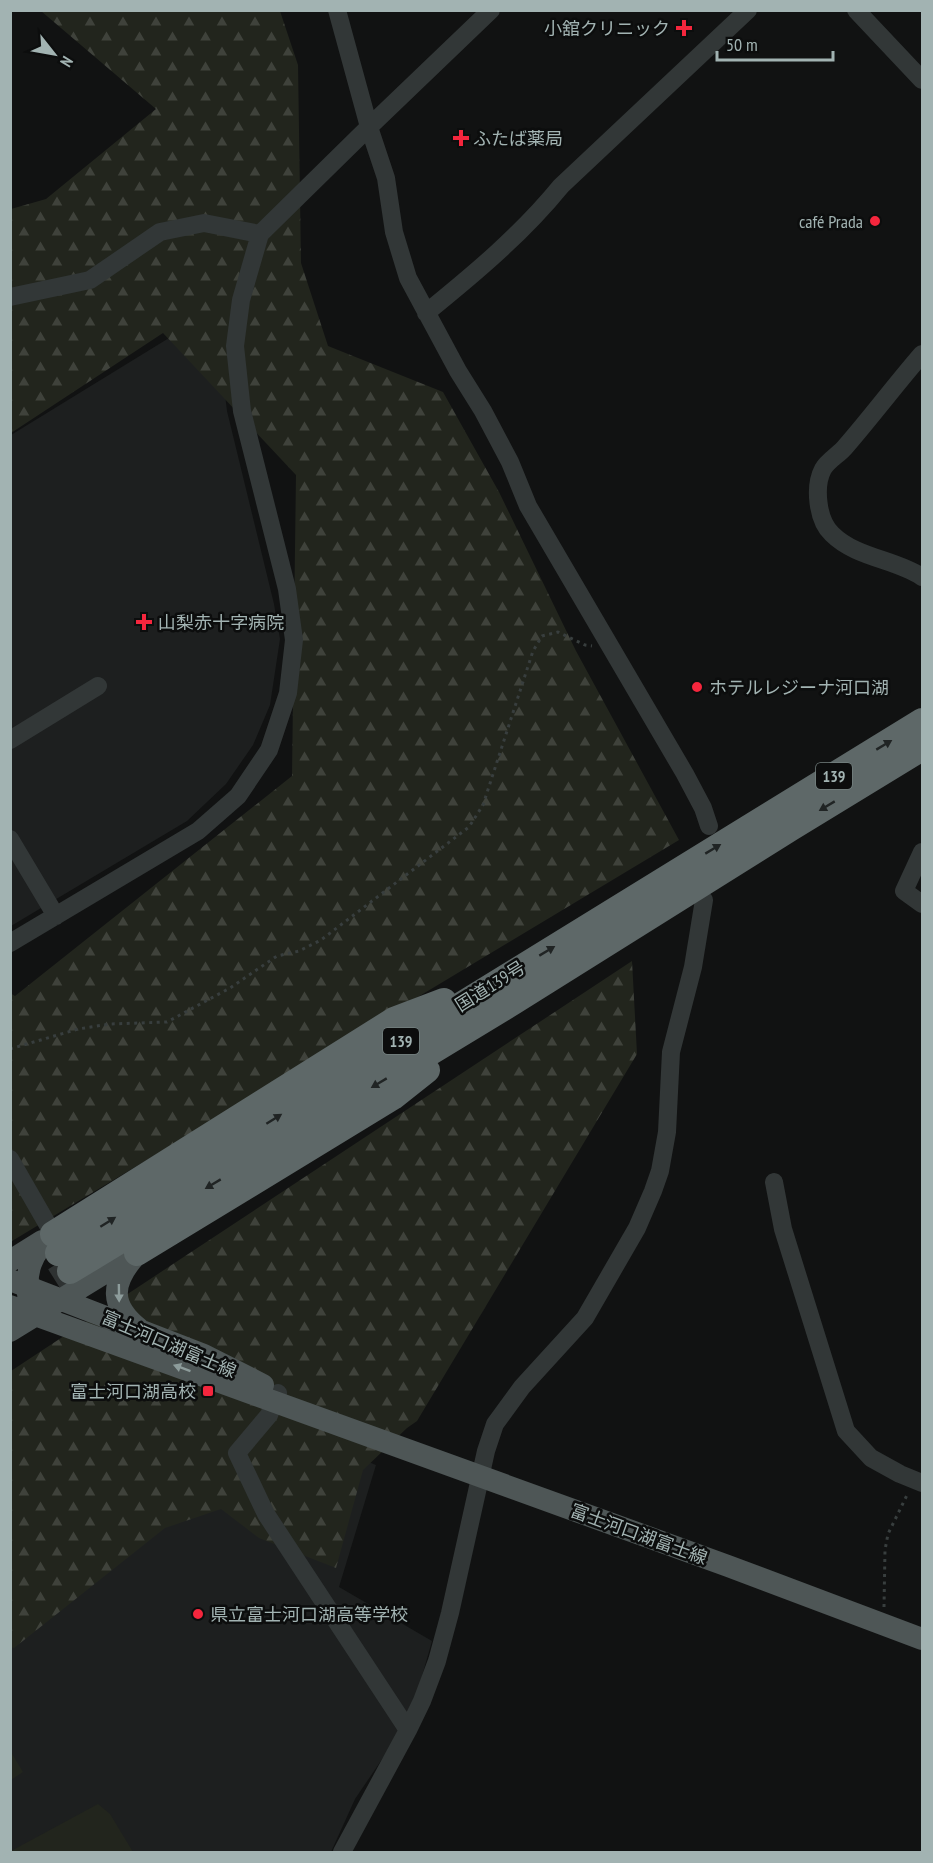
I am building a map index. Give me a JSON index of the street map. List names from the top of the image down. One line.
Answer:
{"streets":{"highway":["139","国道139号"],"main road":["富士河口湖富士線"]},"places":{"health":["小舘クリニック","ふたば薬局","山梨赤十字病院"],"other":["café Prada","ホテルレジーナ河口湖","県立富士河口湖高等学校"],"transit":["富士河口湖高校"]},"scale_bar":"50 m","north":"bottom right"}
